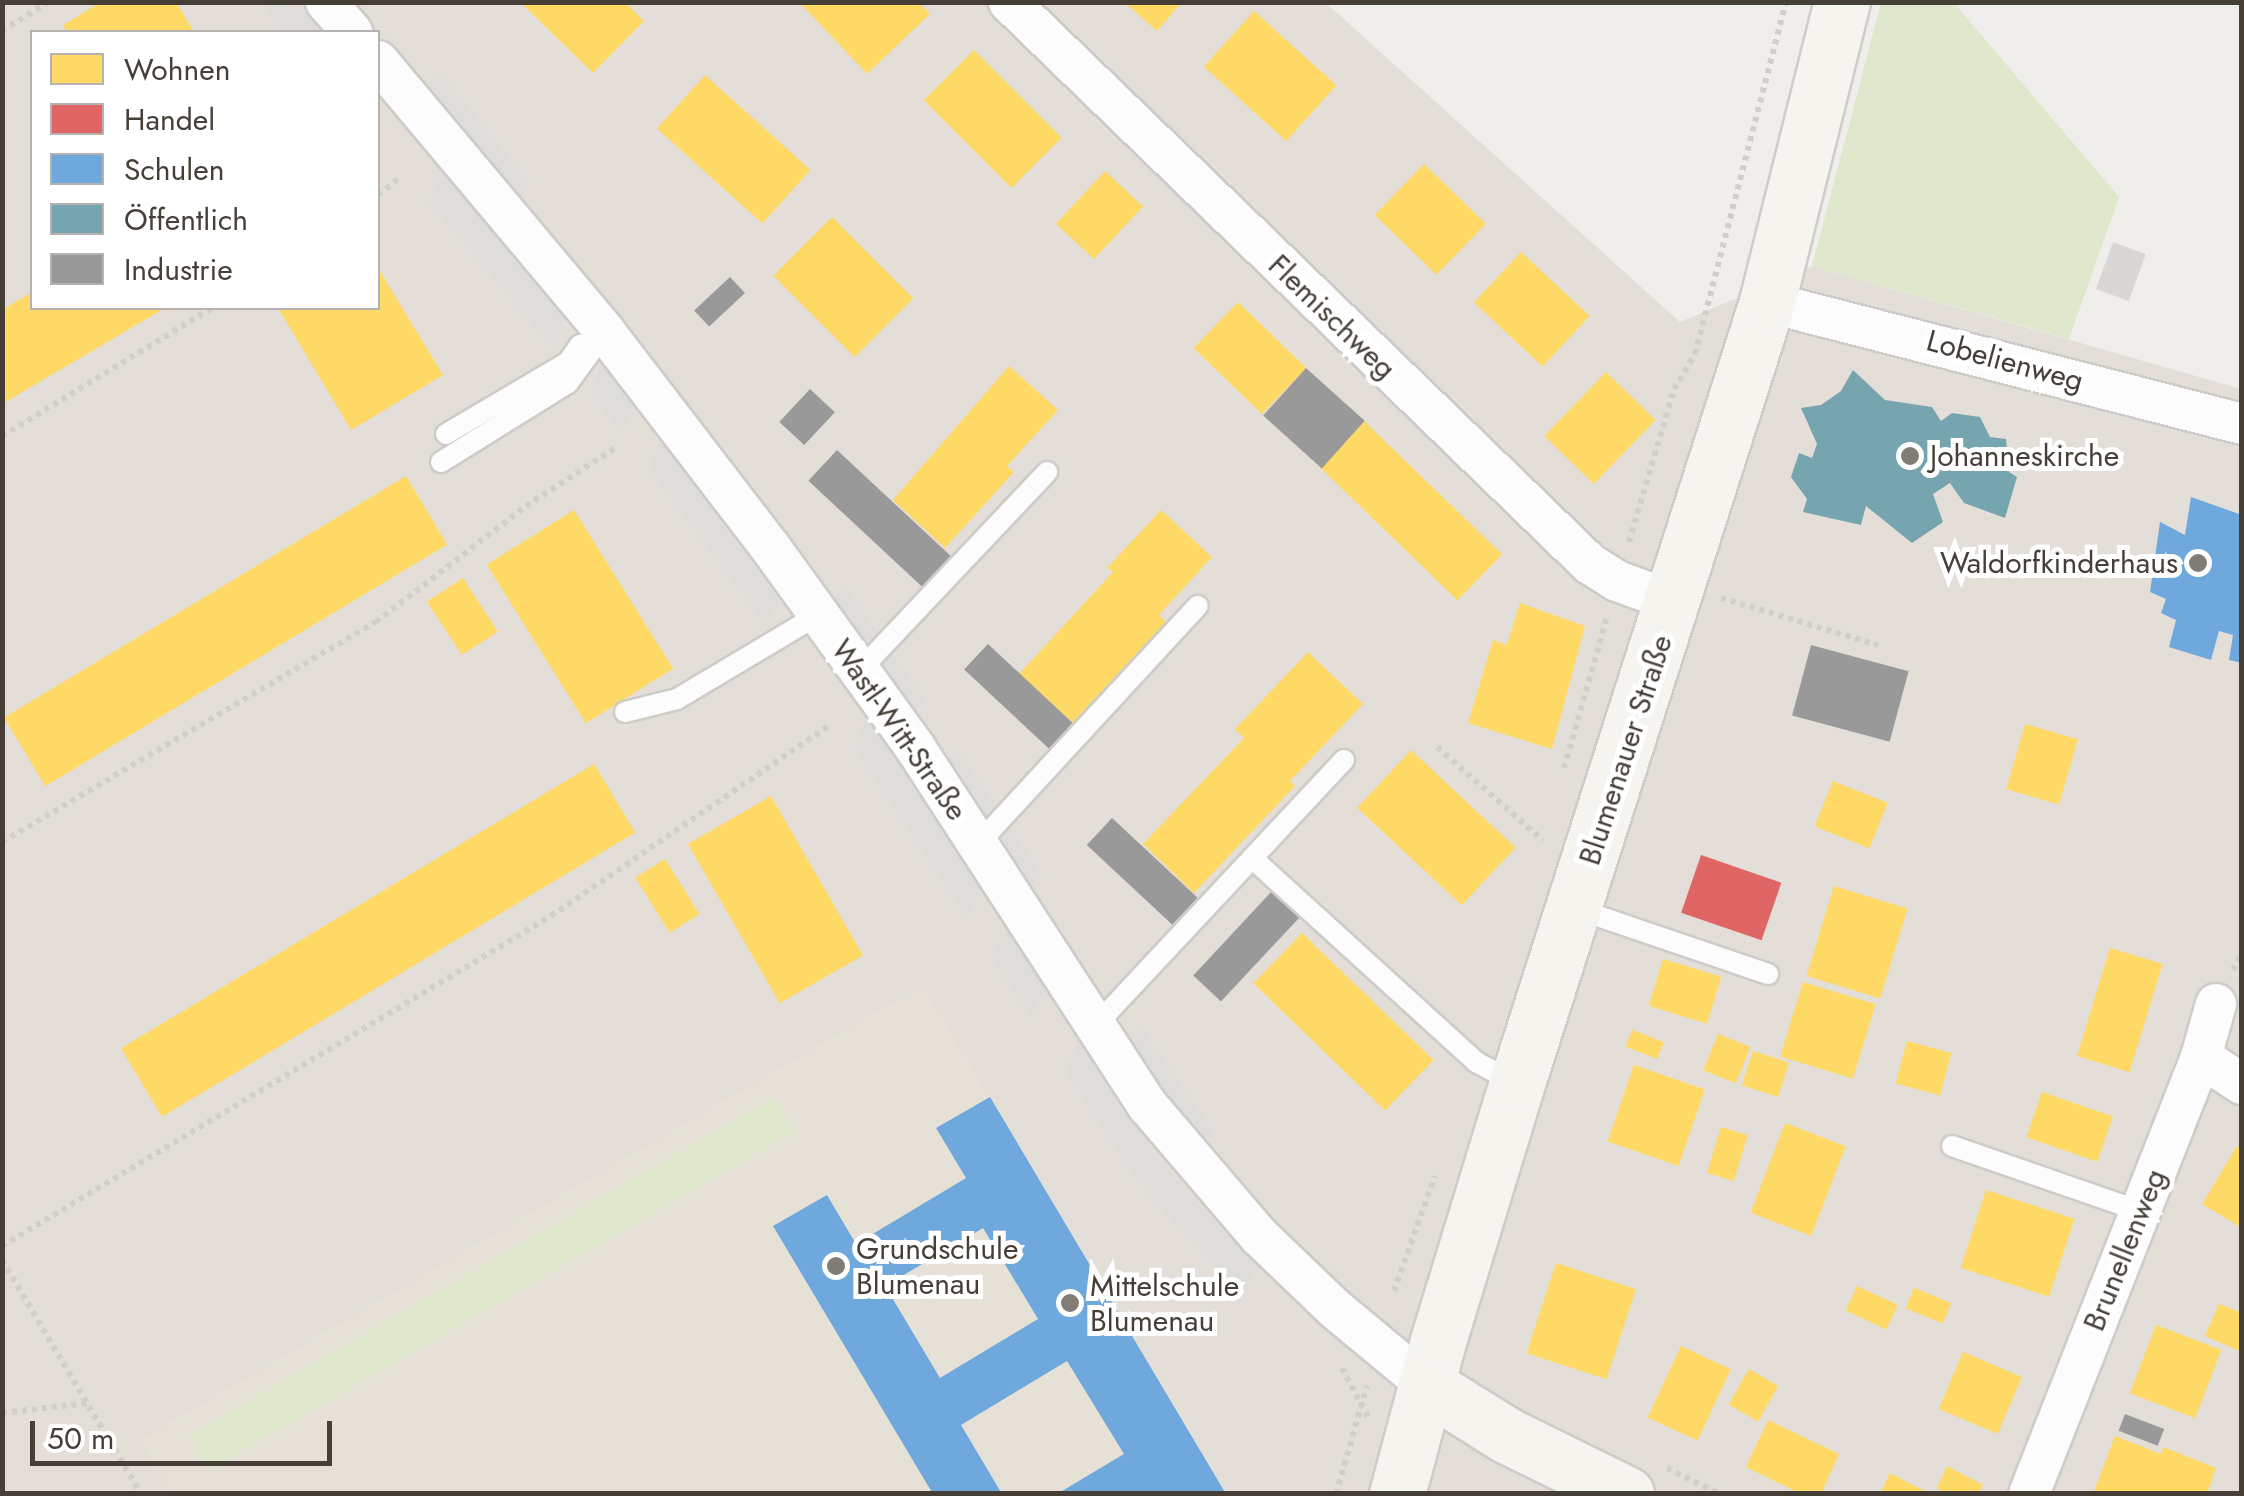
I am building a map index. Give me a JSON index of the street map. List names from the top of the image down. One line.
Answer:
{"streets":{"street":["Flemischweg","Lobelienweg","Wastl-Witt-Straße","Blumenauer Straße","Brunellenweg"]},"crossings":[["Flemischweg","Blumenauer Straße"],["Lobelienweg","Blumenauer Straße"],["Wastl-Witt-Straße","Blumenauer Straße"]],"places":["Johanneskirche","Waldorfkinderhaus","Grundschule Blumenau","Mittelschule Blumenau"],"legend":["Wohnen","Handel","Schulen","Öffentlich","Industrie"],"scale_bar":"50 m"}
